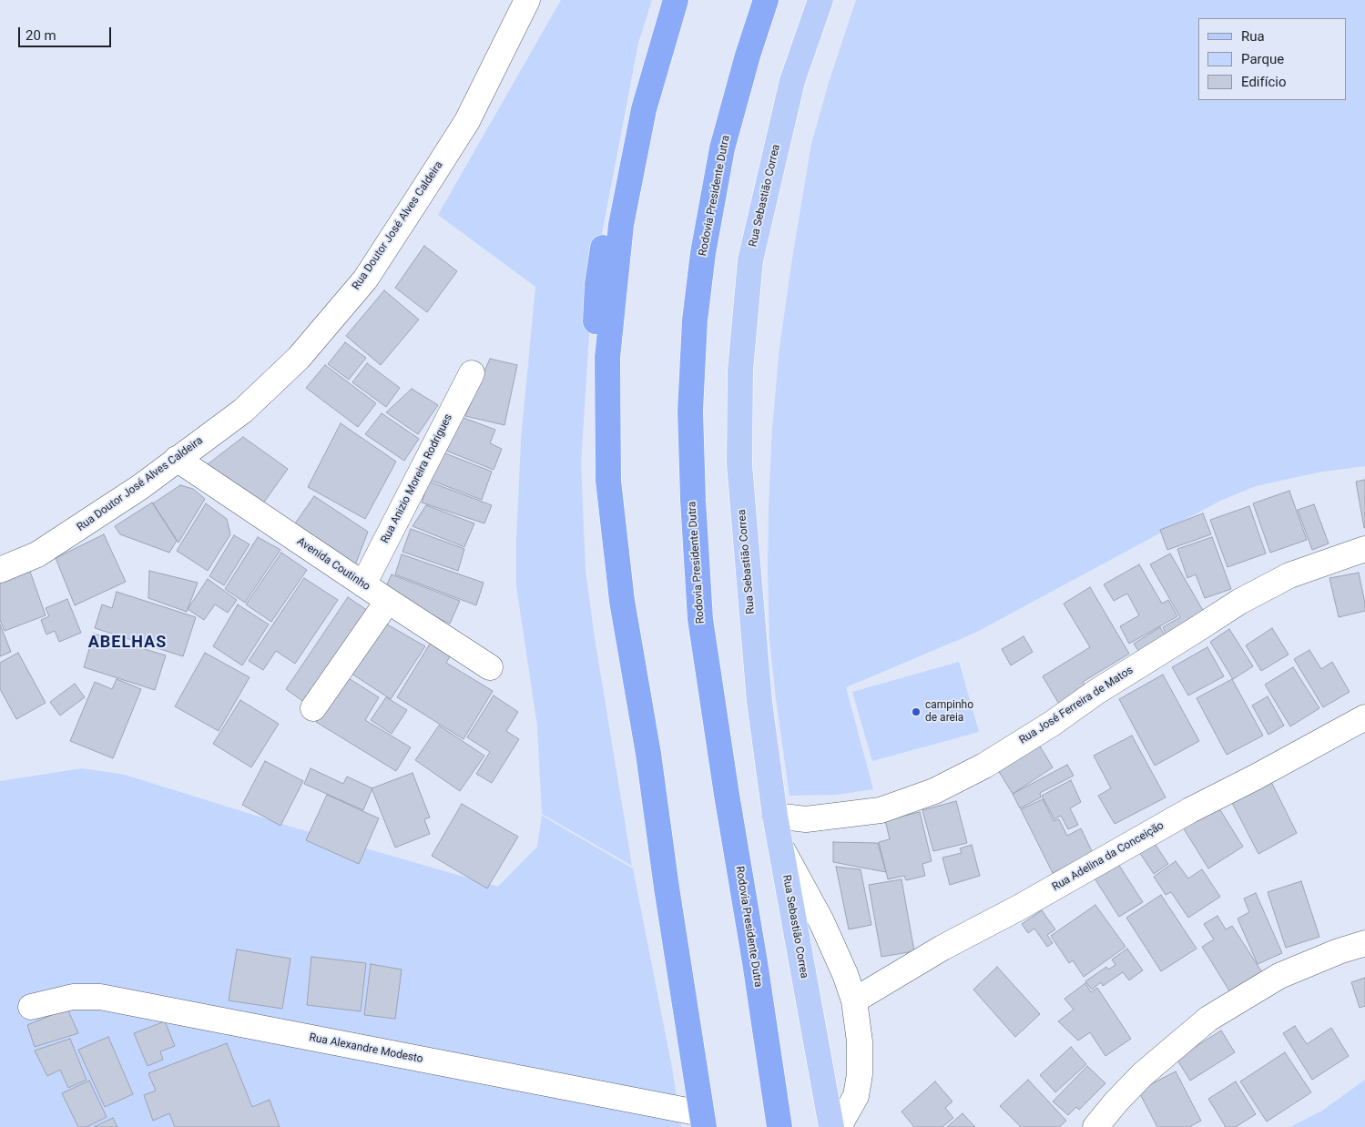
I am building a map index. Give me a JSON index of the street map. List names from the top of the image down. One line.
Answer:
{"streets":{"highway":["Rodovia Presidente Dutra"],"main road":["Rua Sebastião Correa"],"street":["Rua Doutor José Alves Caldeira","Rua Anizio Moreira Rodrigues","Avenida Coutinho","Rua José Ferreira de Matos","Rua Adelina da Conceição","Rua Alexandre Modesto"]},"crossings":[["Rua Sebastião Correa","Rua José Ferreira de Matos"],["Rua Doutor José Alves Caldeira","Avenida Coutinho"],["Rua Anizio Moreira Rodrigues","Avenida Coutinho"]],"districts":["ABELHAS"],"places":["campinho de areia"],"legend":["Rua","Parque","Edifício"],"scale_bar":"20 m"}
